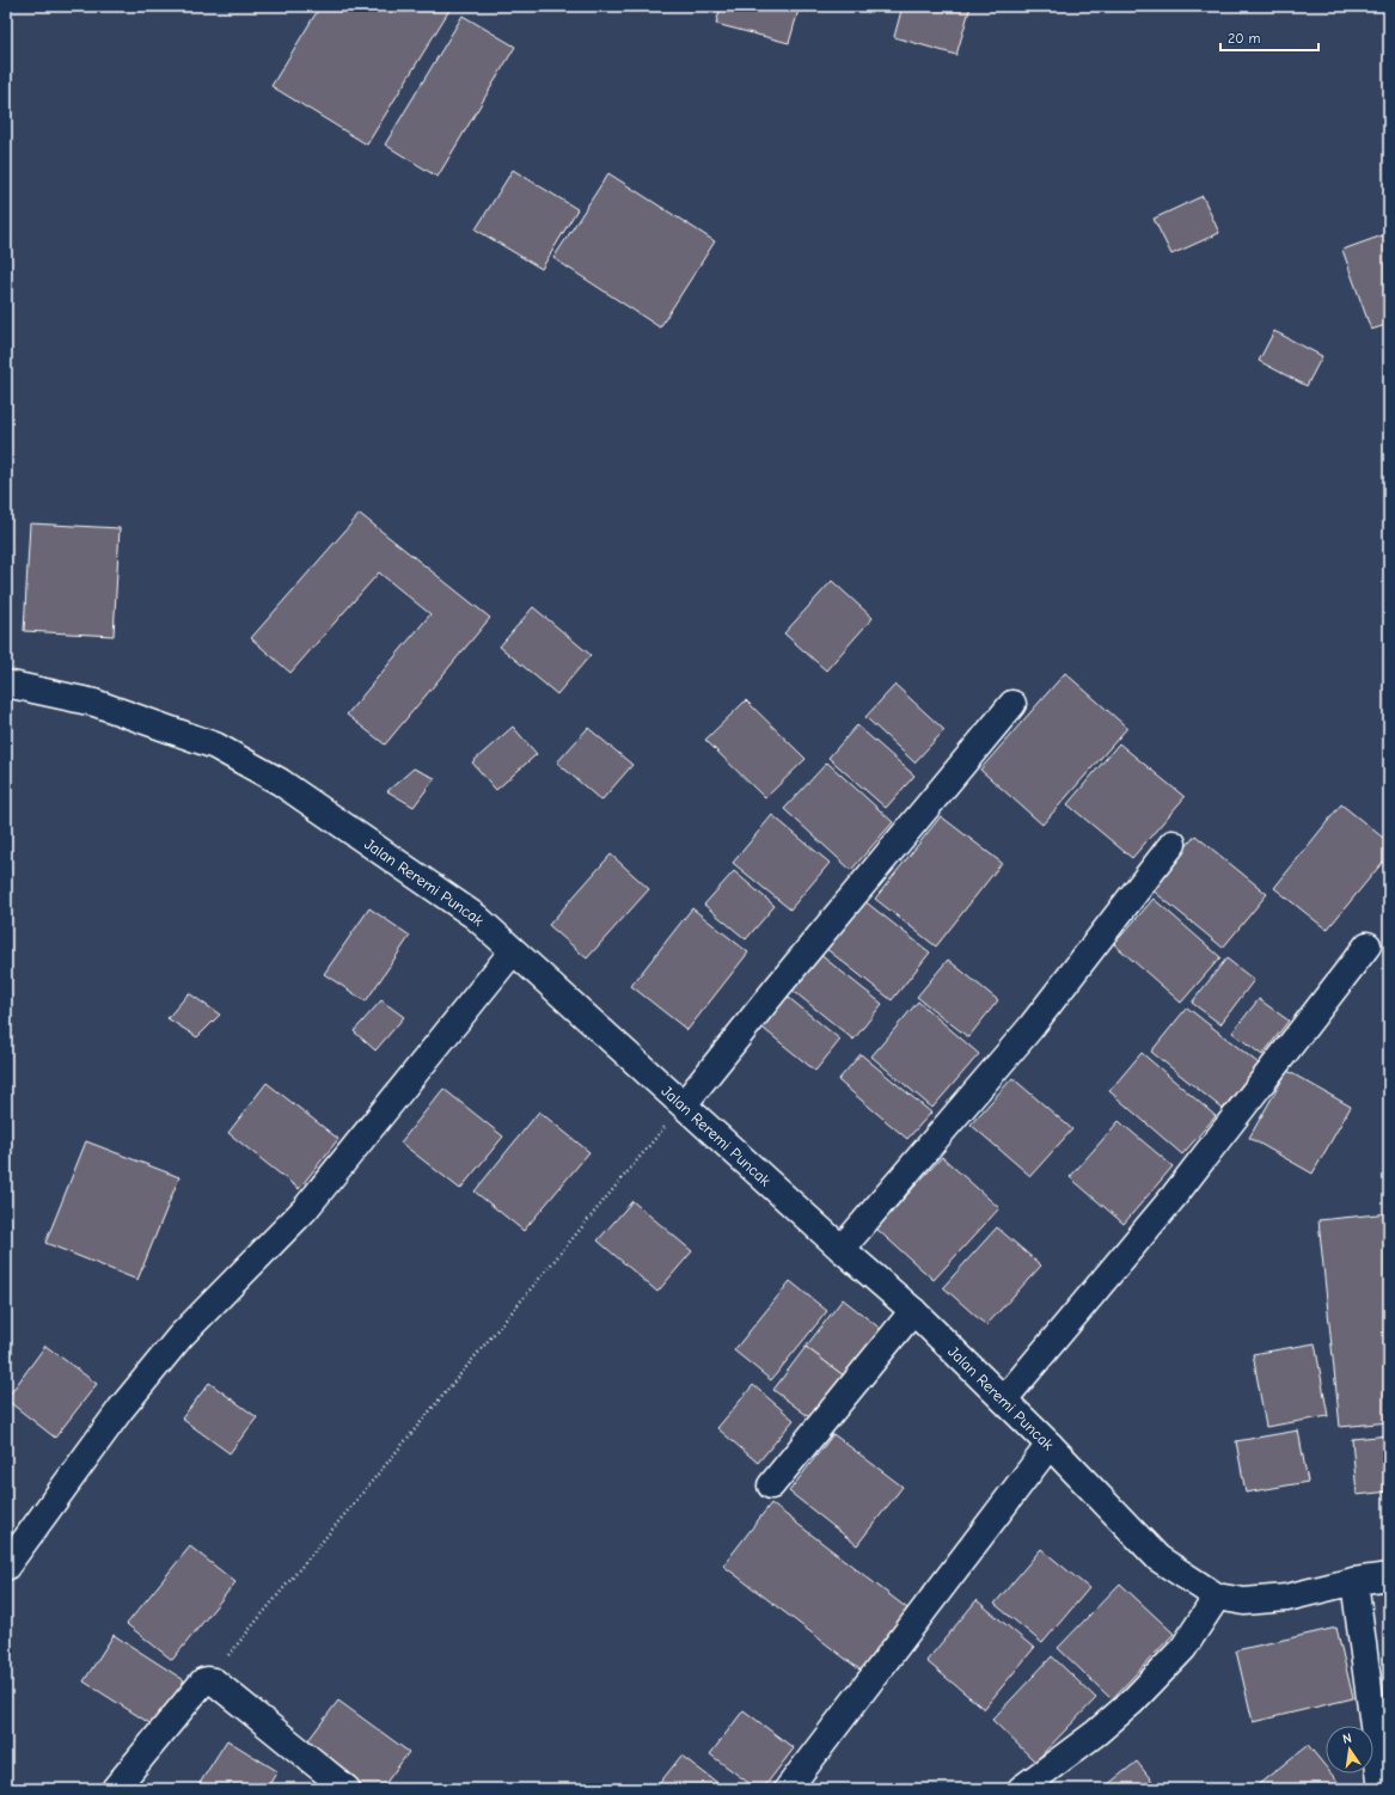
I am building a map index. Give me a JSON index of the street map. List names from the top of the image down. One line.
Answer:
{"streets":{"street":["Jalan Reremi Puncak"]},"scale_bar":"20 m","north":"top"}
